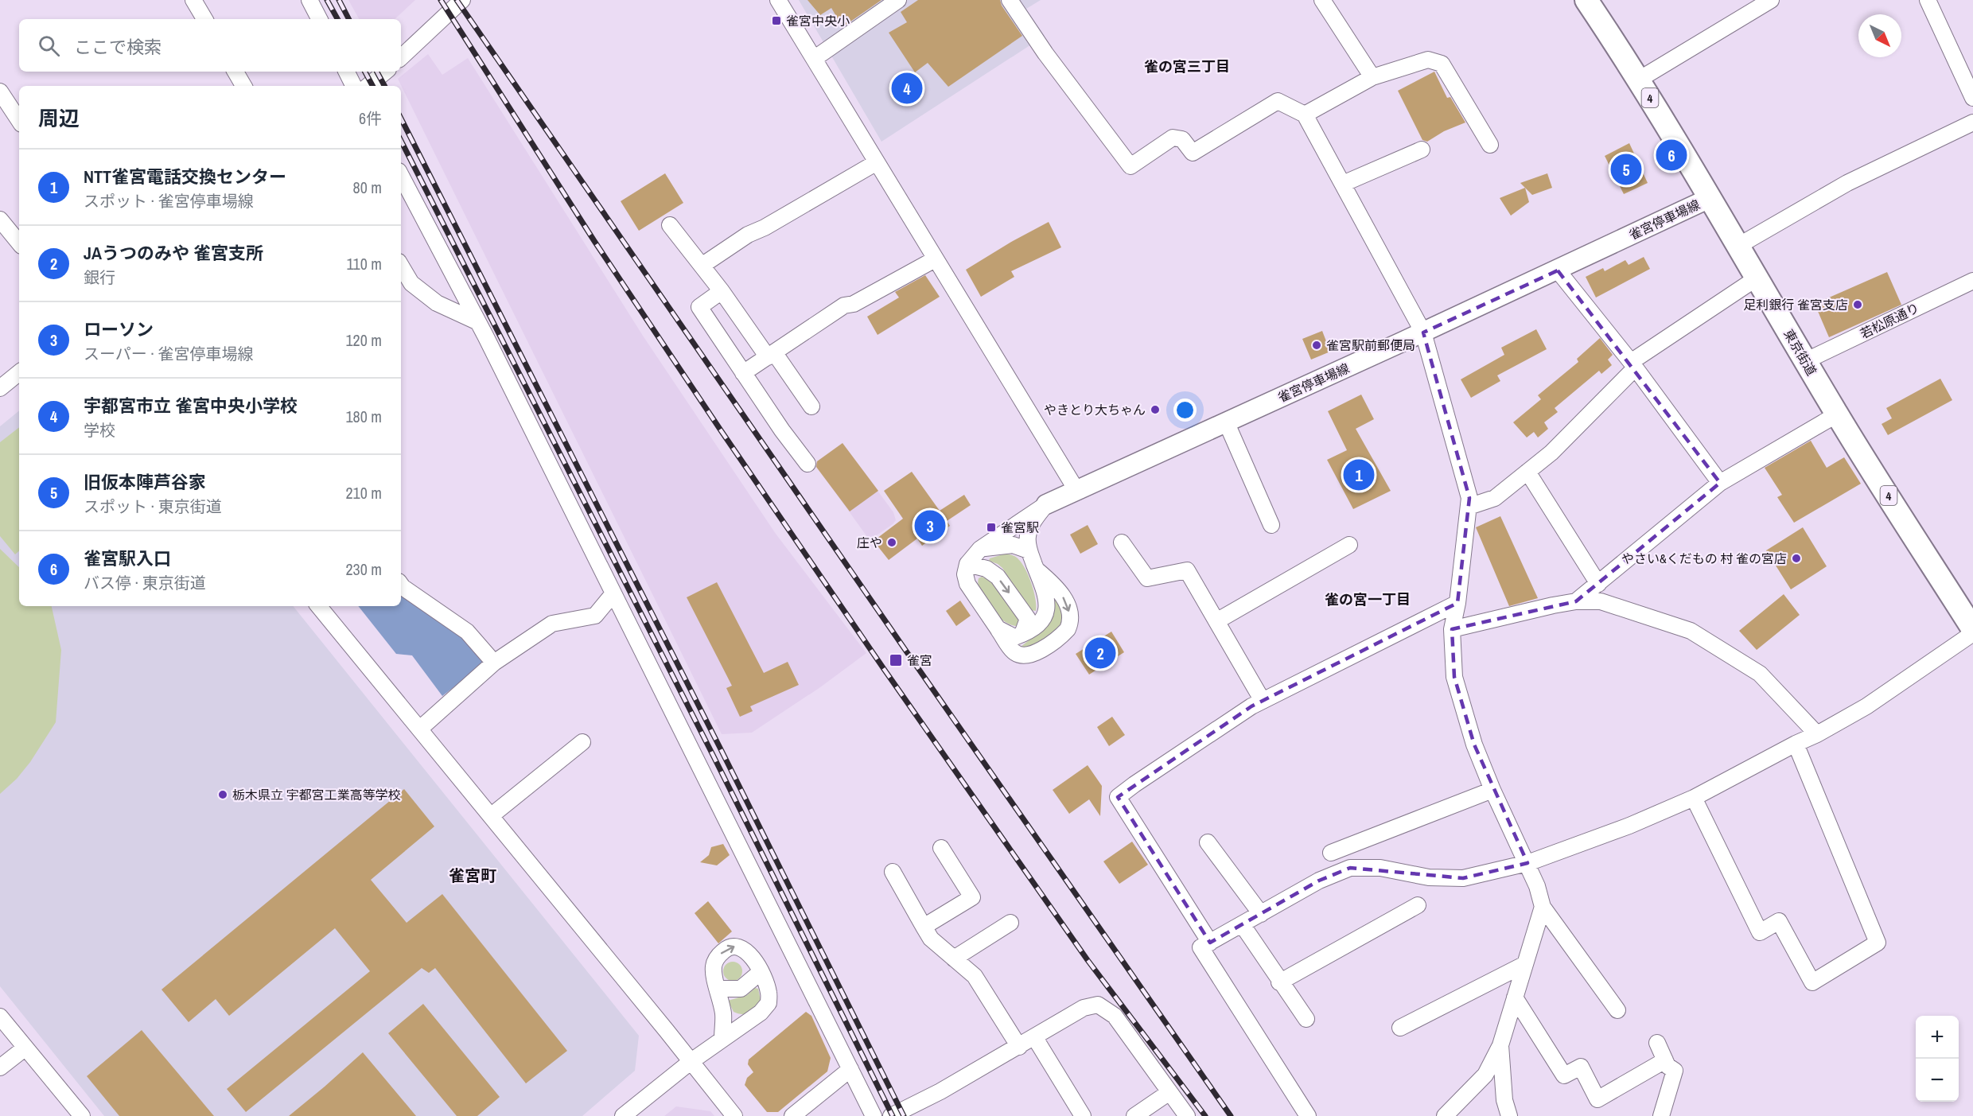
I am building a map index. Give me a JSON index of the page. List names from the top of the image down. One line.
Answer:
{"streets":{"highway":["4","東京街道"],"main road":["雀宮停車場線"],"street":["若松原通り"]},"crossings":[["雀宮停車場線","東京街道"],["若松原通り","東京街道"]],"districts":["雀の宮三丁目","雀の宮一丁目","雀宮町"],"places":{"transit":["雀宮中央小","雀宮駅","雀宮"],"other":["足利銀行 雀宮支店","雀宮駅前郵便局","やきとり大ちゃん","庄や","やさい&くだもの 村 雀の宮店","栃木県立 宇都宮工業高等学校"]},"north":"bottom right","page":{"search":"ここで検索","pins":["4","6","5","1","3","2"],"heading":["周辺","6件"],"list":[{"mark":"1","name":"NTT雀宮電話交換センター","note":"スポット · 雀宮停車場線","value":"80 m"},{"mark":"2","name":"JAうつのみや 雀宮支所","note":"銀行","value":"110 m"},{"mark":"3","name":"ローソン","note":"スーパー · 雀宮停車場線","value":"120 m"},{"mark":"4","name":"宇都宮市立 雀宮中央小学校","note":"学校","value":"180 m"},{"mark":"5","name":"旧仮本陣芦谷家","note":"スポット · 東京街道","value":"210 m"},{"mark":"6","name":"雀宮駅入口","note":"バス停 · 東京街道","value":"230 m"}],"map_buttons":["+","−"]}}
